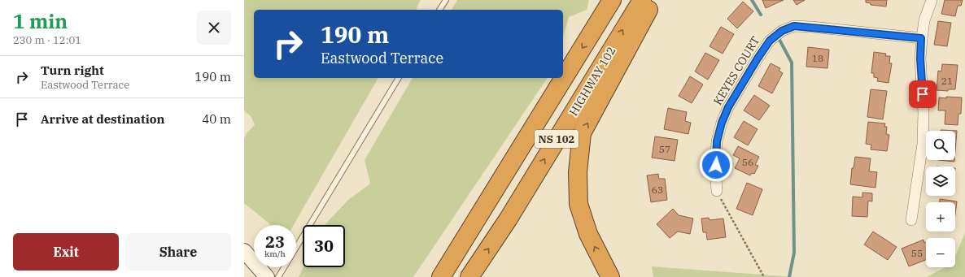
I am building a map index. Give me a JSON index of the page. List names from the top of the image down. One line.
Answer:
{"streets":{"highway":["HIGHWAY 102","NS 102"],"street":["KEYES COURT"]},"house_numbers":["18","21","57","56","63","55"],"page":{"heading":["1 min","230 m · 12:01"],"turn":["190 m","Eastwood Terrace"],"list":[{"name":"Turn right","note":"Eastwood Terrace","value":"190 m"},{"name":"Arrive at destination","value":"40 m"}],"map_buttons":["+","−"],"speed":"23 km/h","limit":"30","buttons":["Exit","Share"]}}
